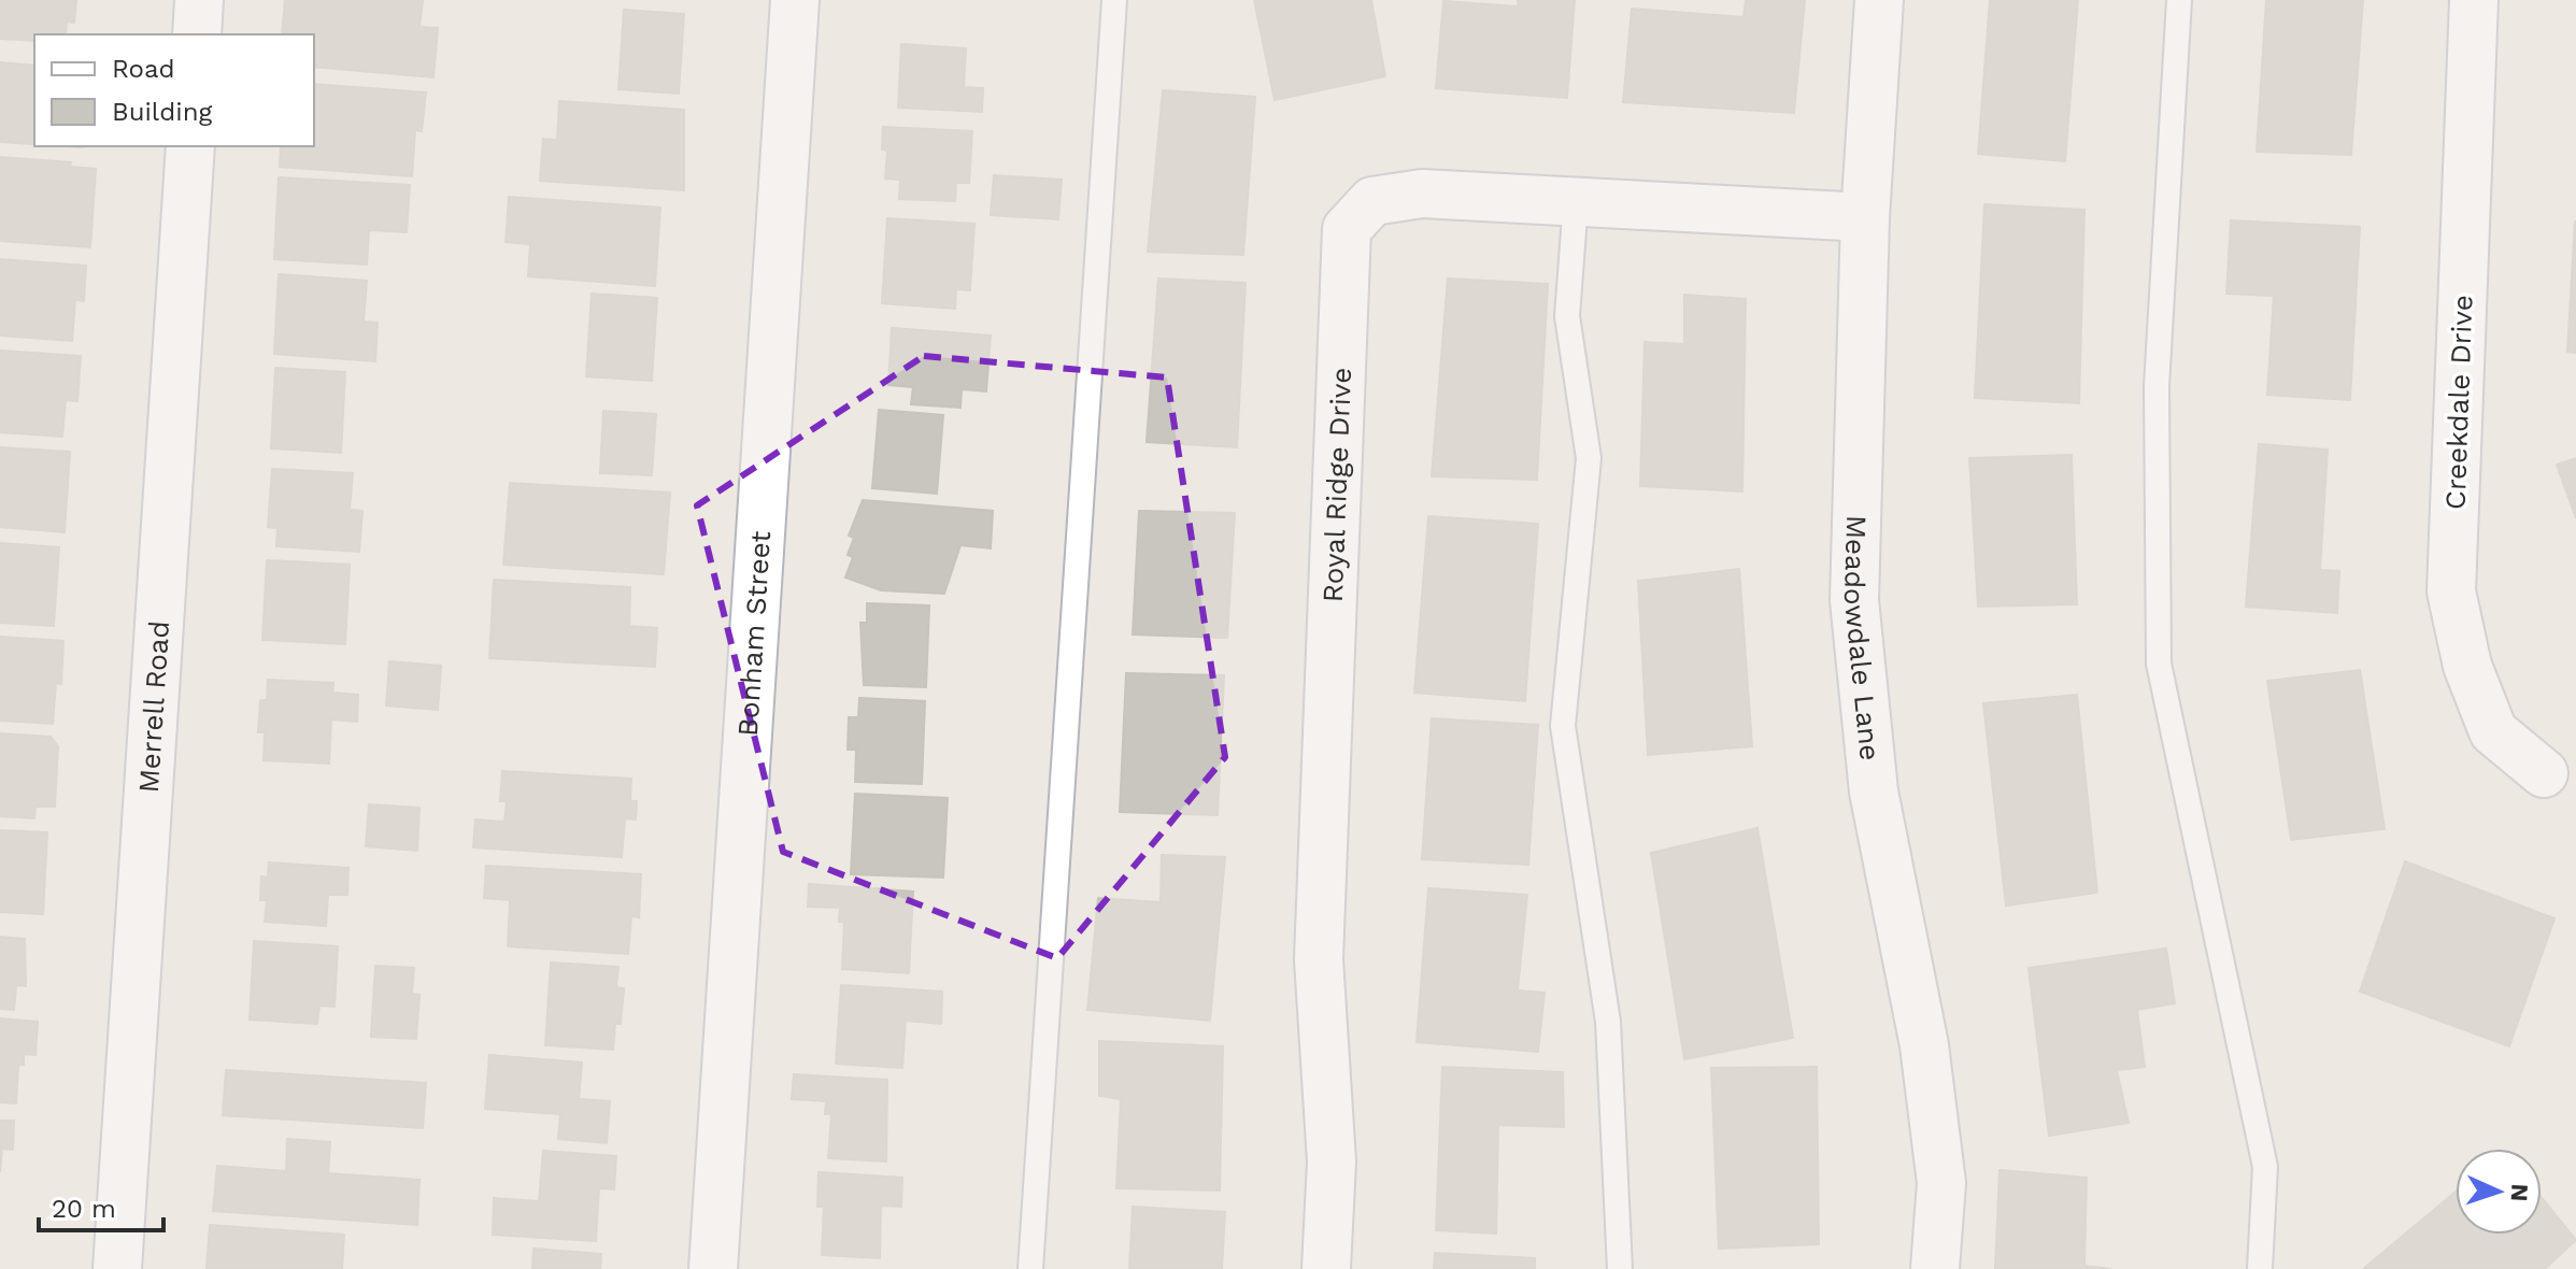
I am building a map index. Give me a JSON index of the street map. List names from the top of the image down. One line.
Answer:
{"streets":{"street":["Creekdale Drive","Royal Ridge Drive","Bonham Street","Meadowdale Lane","Merrell Road"]},"crossings":[["Royal Ridge Drive","Meadowdale Lane"]],"legend":["Road","Building"],"scale_bar":"20 m","north":"right"}
